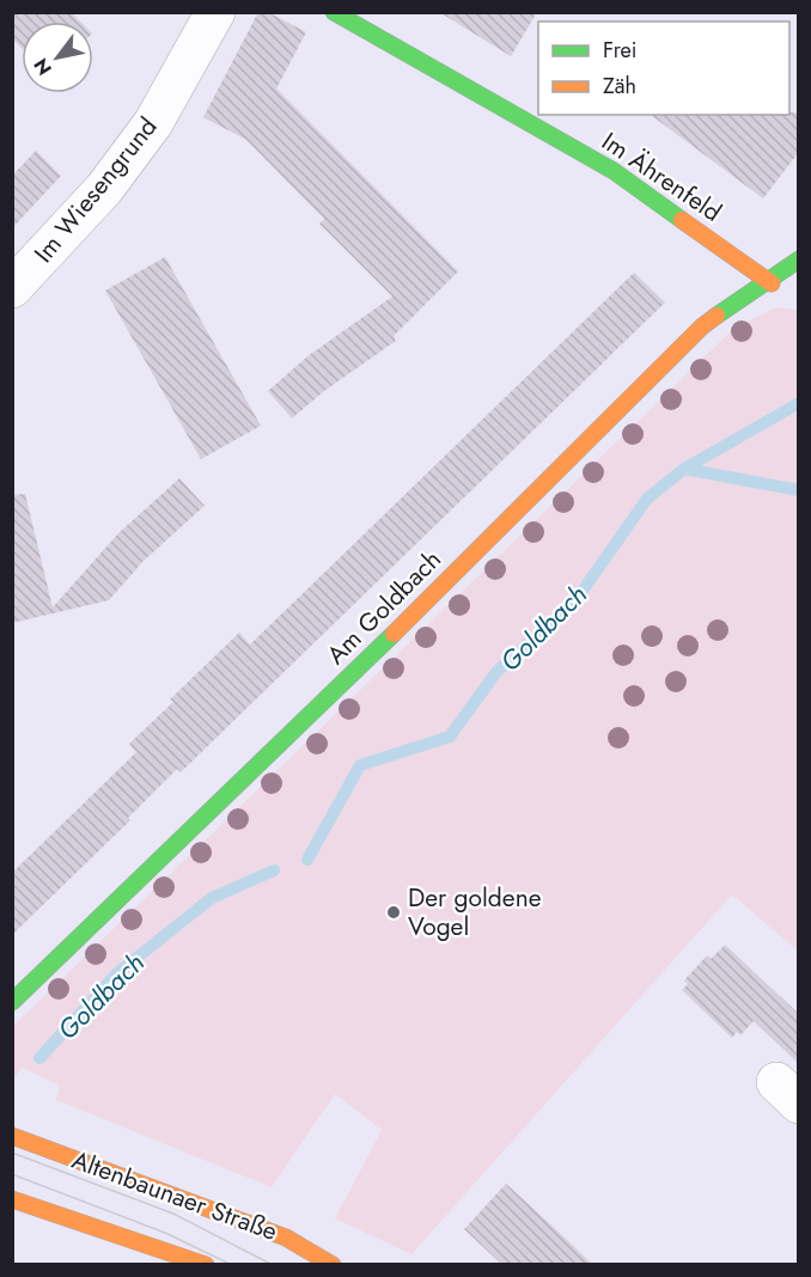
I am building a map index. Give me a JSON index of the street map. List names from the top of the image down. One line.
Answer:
{"streets":{"street":["Im Ährenfeld","Im Wiesengrund","Am Goldbach","Altenbaunaer Straße"]},"crossings":[["Im Ährenfeld","Am Goldbach"]],"water":["Goldbach"],"places":["Der goldene Vogel"],"legend":["Frei","Zäh"],"north":"bottom left"}
